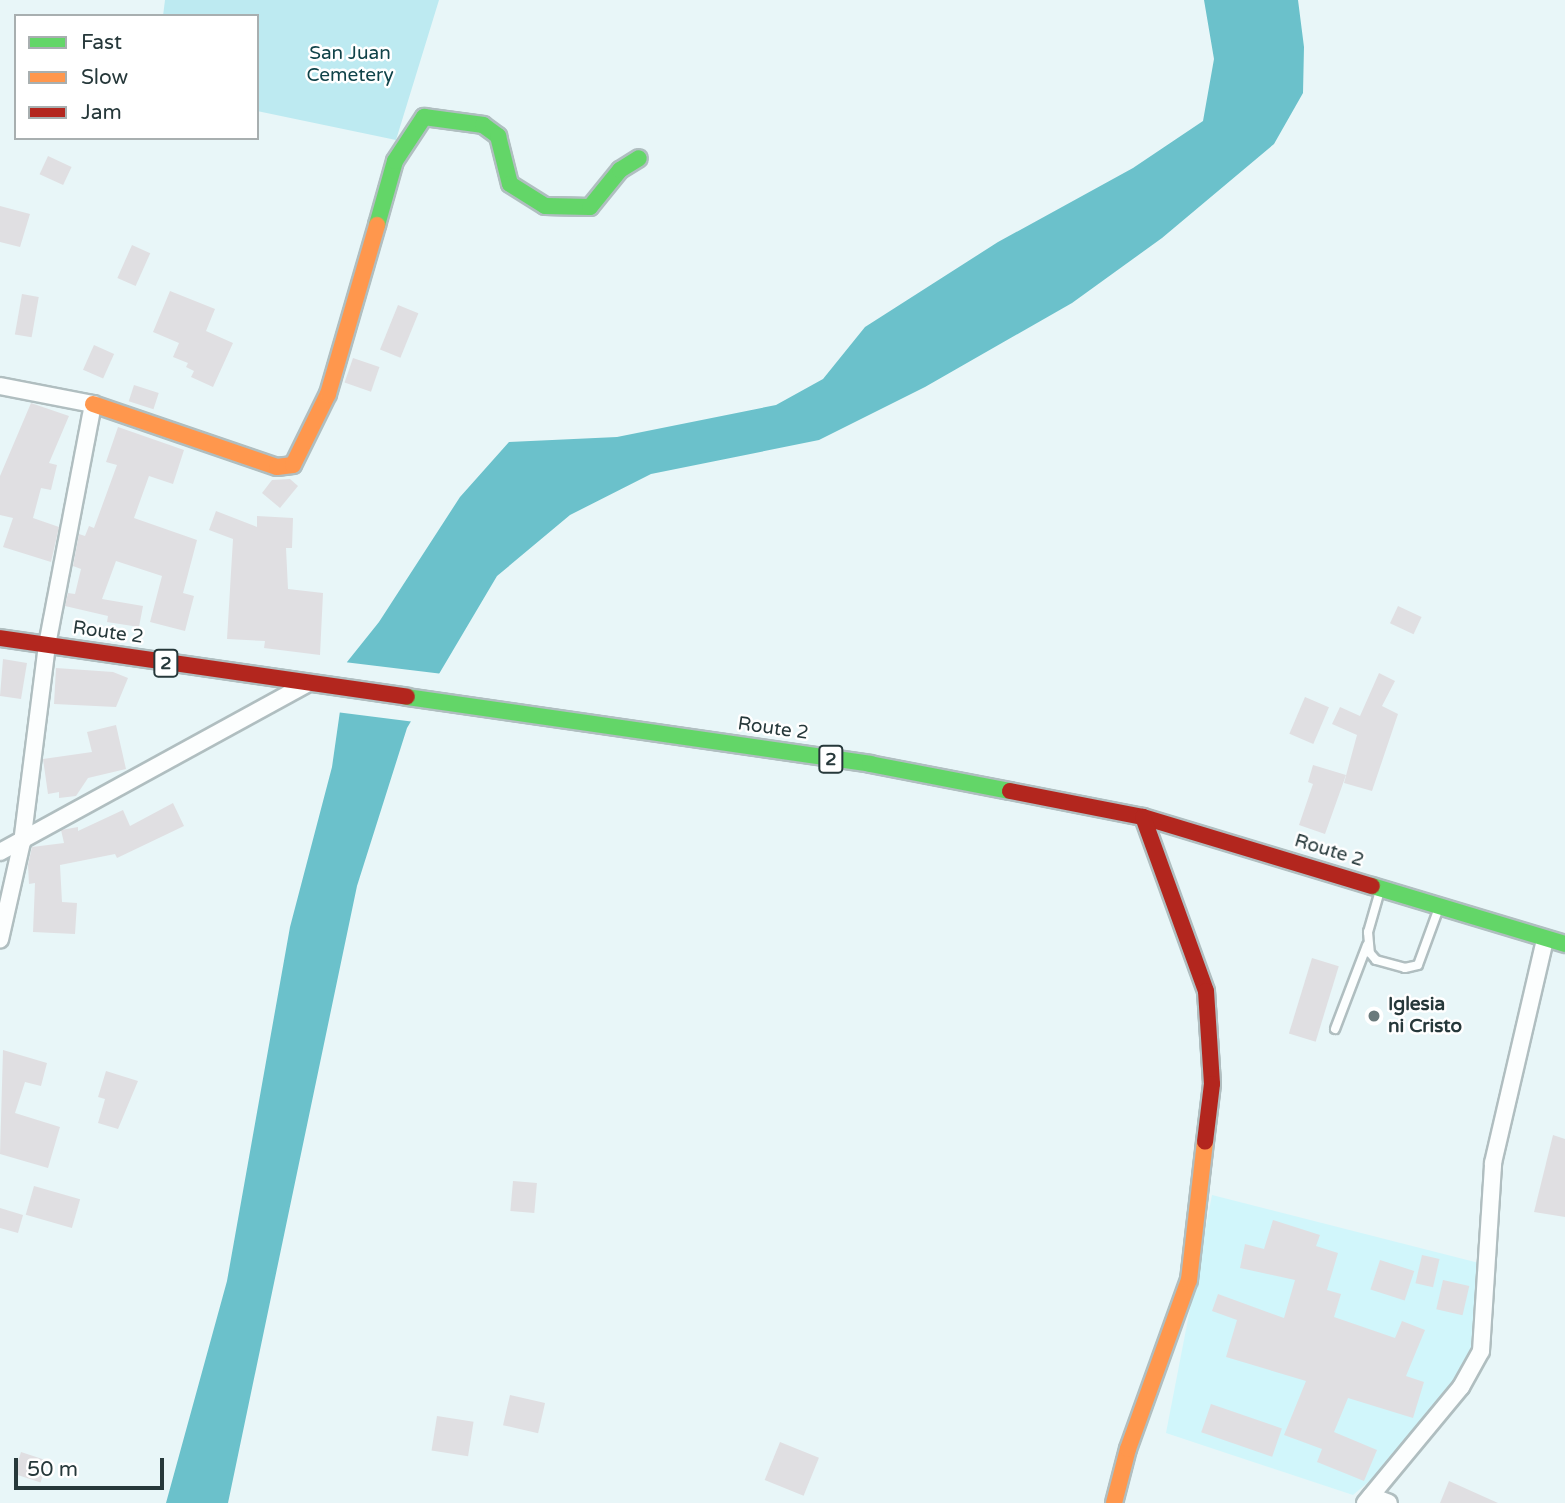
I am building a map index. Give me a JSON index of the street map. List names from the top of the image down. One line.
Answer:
{"streets":{"main road":["Route 2","2"]},"parks":["San Juan Cemetery"],"places":["Iglesia ni Cristo"],"legend":["Fast","Slow","Jam"],"scale_bar":"50 m"}
